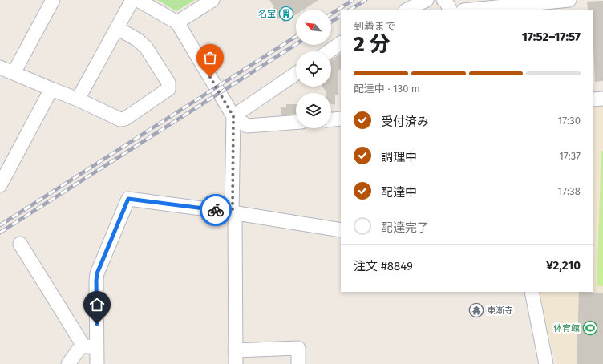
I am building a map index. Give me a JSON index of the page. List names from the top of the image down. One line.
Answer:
{"places":{"building":["名宝"],"temple":["東漸寺"],"sports":["体育館"]},"north":"top left","page":{"heading":["2 分","到着まで","17:52–17:57"],"panel":["注文 #8849","¥2,210"],"bar":"配達中 · 130 m","list":[["受付済み","17:30"],["調理中","17:37"],["配達中","17:38"],"配達完了"]}}
